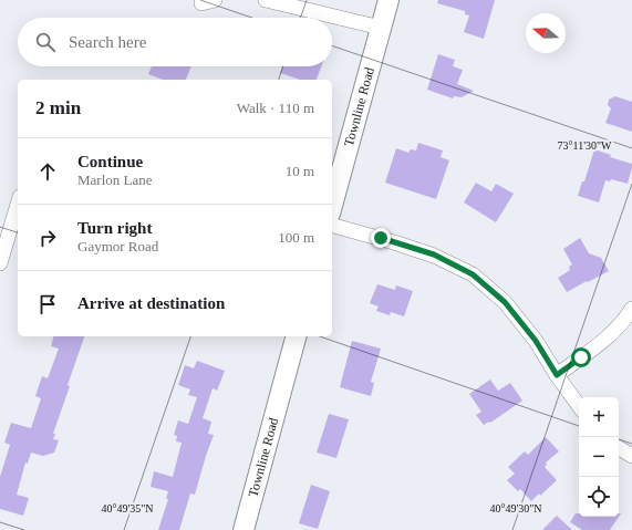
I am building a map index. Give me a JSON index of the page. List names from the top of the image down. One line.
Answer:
{"streets":{"street":["Townline Road"]},"north":"left","page":{"search":"Search here","heading":["2 min","Walk · 110 m"],"list":[["Continue","Marlon Lane","10 m"],["Turn right","Gaymor Road","100 m"],"Arrive at destination"],"map_buttons":["+","−"]},"coordinates":["73°11'30\"W","40°49'35\"N","40°49'30\"N"]}
